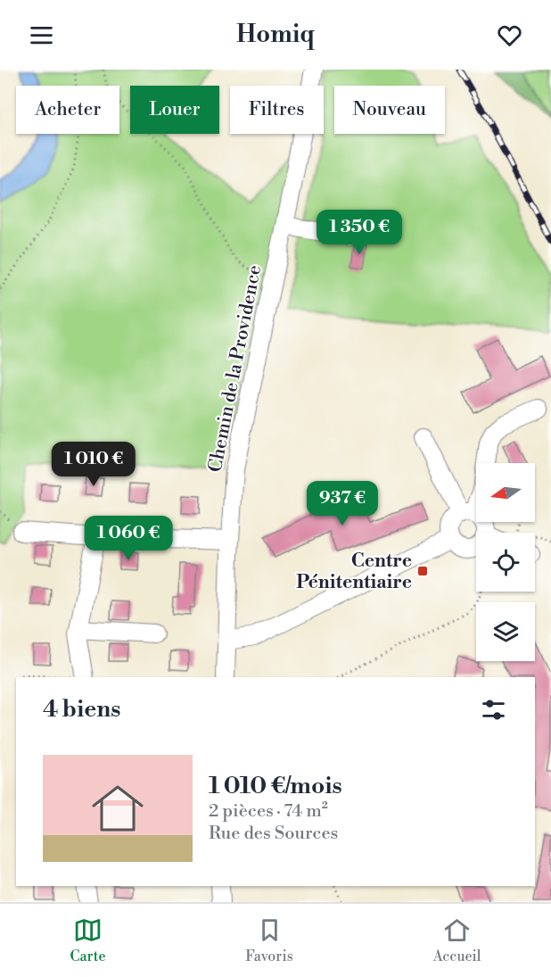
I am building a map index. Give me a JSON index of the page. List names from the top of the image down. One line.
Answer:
{"streets":{"street":["Chemin de la Providence"]},"places":{"transit":["Centre Pénitentiaire"]},"north":"left","page":{"header":"Homiq","chip":["Acheter","Louer","Filtres","Nouveau"],"price":["1 350 €","1 010 €","937 €","1 060 €"],"heading":"4 biens","list":[{"name":"1 010 €/mois","note":"2 pièces · 74 m² · Rue des Sources"}],"tabs":["Carte","Favoris","Accueil"]}}
